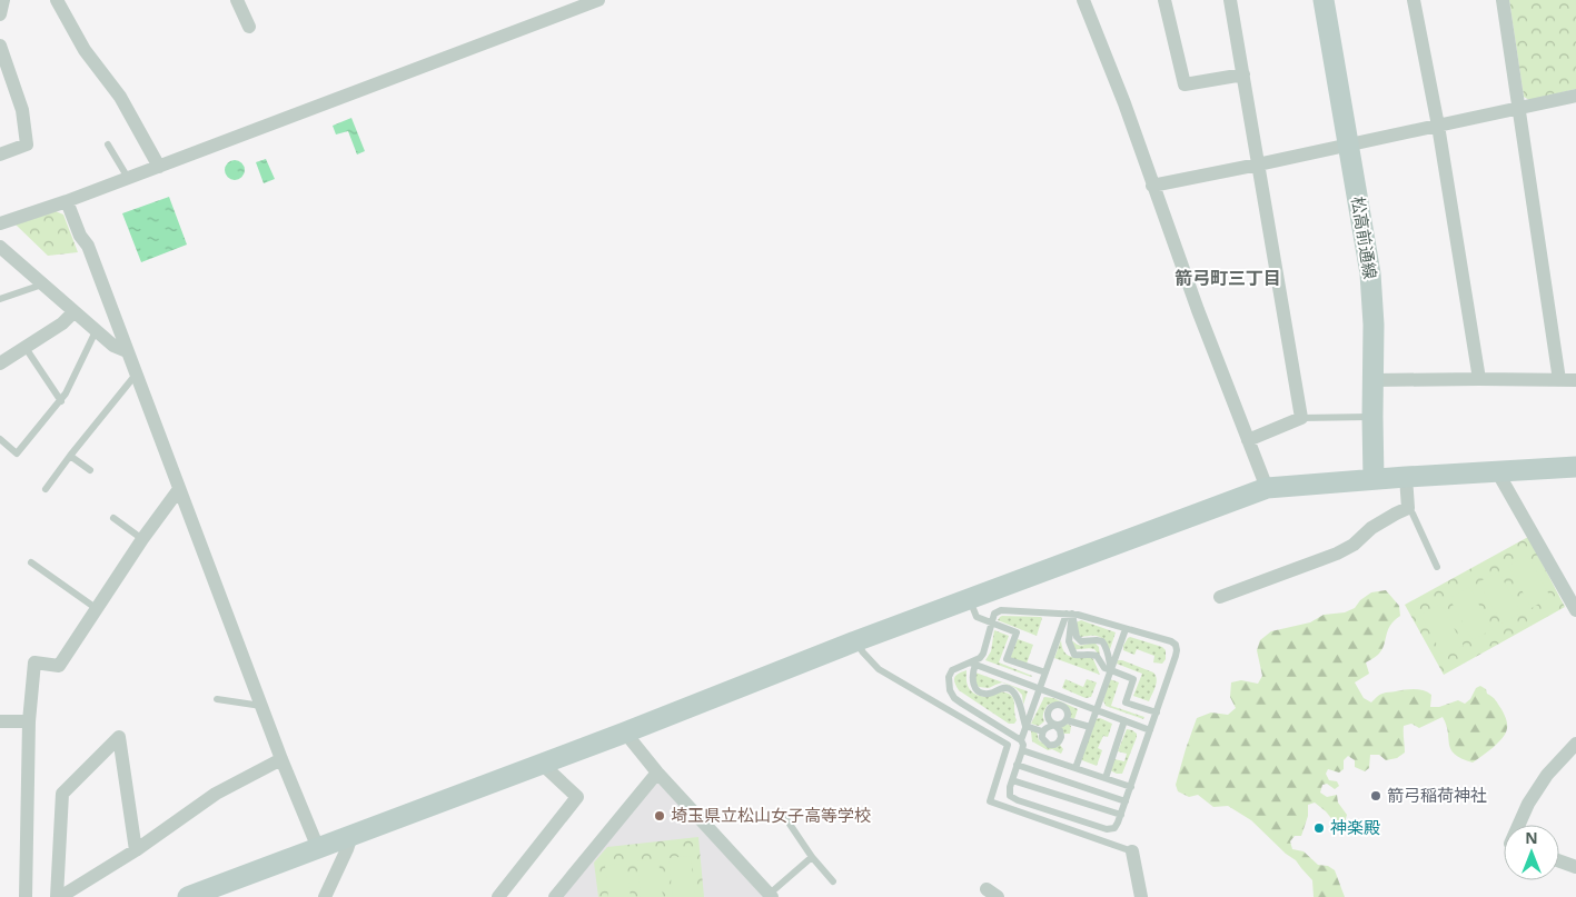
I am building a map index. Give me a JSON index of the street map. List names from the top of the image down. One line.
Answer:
{"streets":{"street":["松高前通線"]},"districts":["箭弓町三丁目"],"places":["箭弓稲荷神社","埼玉県立松山女子高等学校","神楽殿"],"north":"top"}
